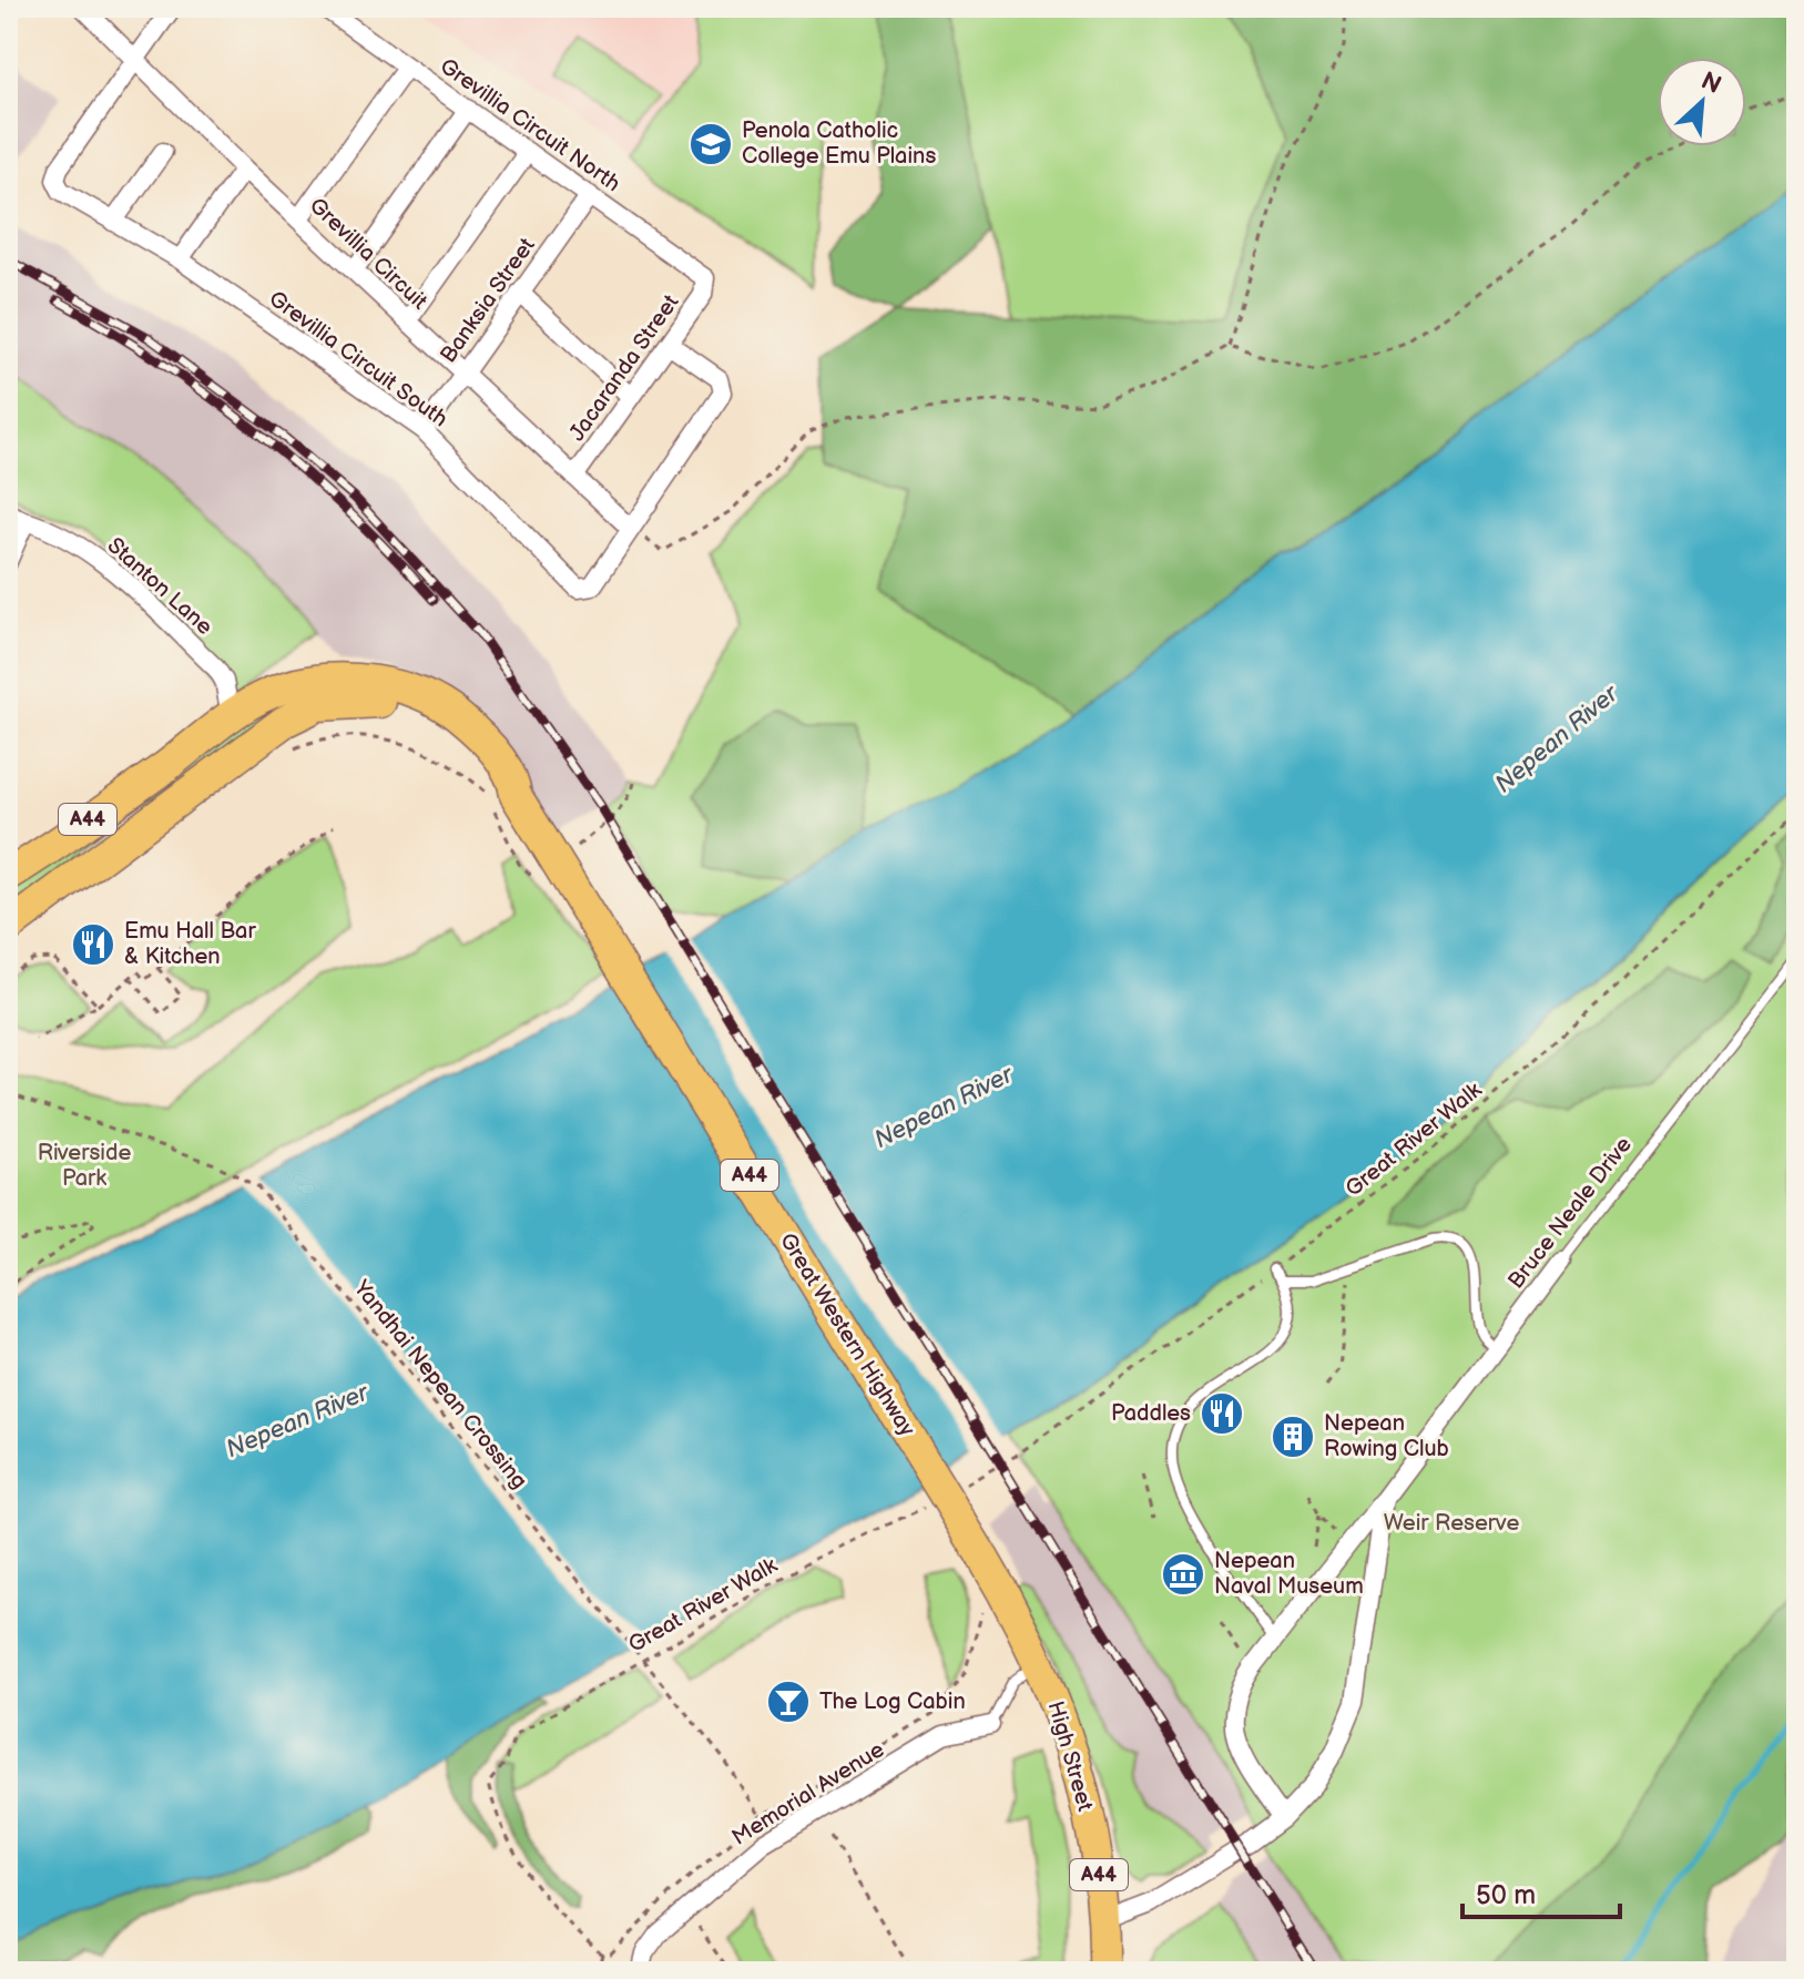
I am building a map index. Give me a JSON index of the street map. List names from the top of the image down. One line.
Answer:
{"streets":{"highway":["A44","Great Western Highway","High Street"],"street":["Grevillia Circuit North","Grevillia Circuit","Banksia Street","Grevillia Circuit South","Jacaranda Street","Stanton Lane","Bruce Neale Drive","Memorial Avenue"],"path":["Great River Walk","Yandhai Nepean Crossing"]},"crossings":[["Grevillia Circuit North","Banksia Street"],["Grevillia Circuit North","Jacaranda Street"],["Grevillia Circuit","Banksia Street"],["Grevillia Circuit","Grevillia Circuit South"],["Grevillia Circuit","Jacaranda Street"],["Banksia Street","Grevillia Circuit South"],["Stanton Lane","Great Western Highway"],["Bruce Neale Drive","High Street"],["Great Western Highway","High Street"]],"water":["Nepean River"],"parks":["Riverside Park","Weir Reserve"],"places":{"school or university":["Penola Catholic College Emu Plains"],"restaurant":["Emu Hall Bar & Kitchen","Paddles"],"building":["Nepean Rowing Club"],"museum":["Nepean Naval Museum"],"bar":["The Log Cabin"]},"scale_bar":"50 m","north":"top right"}
